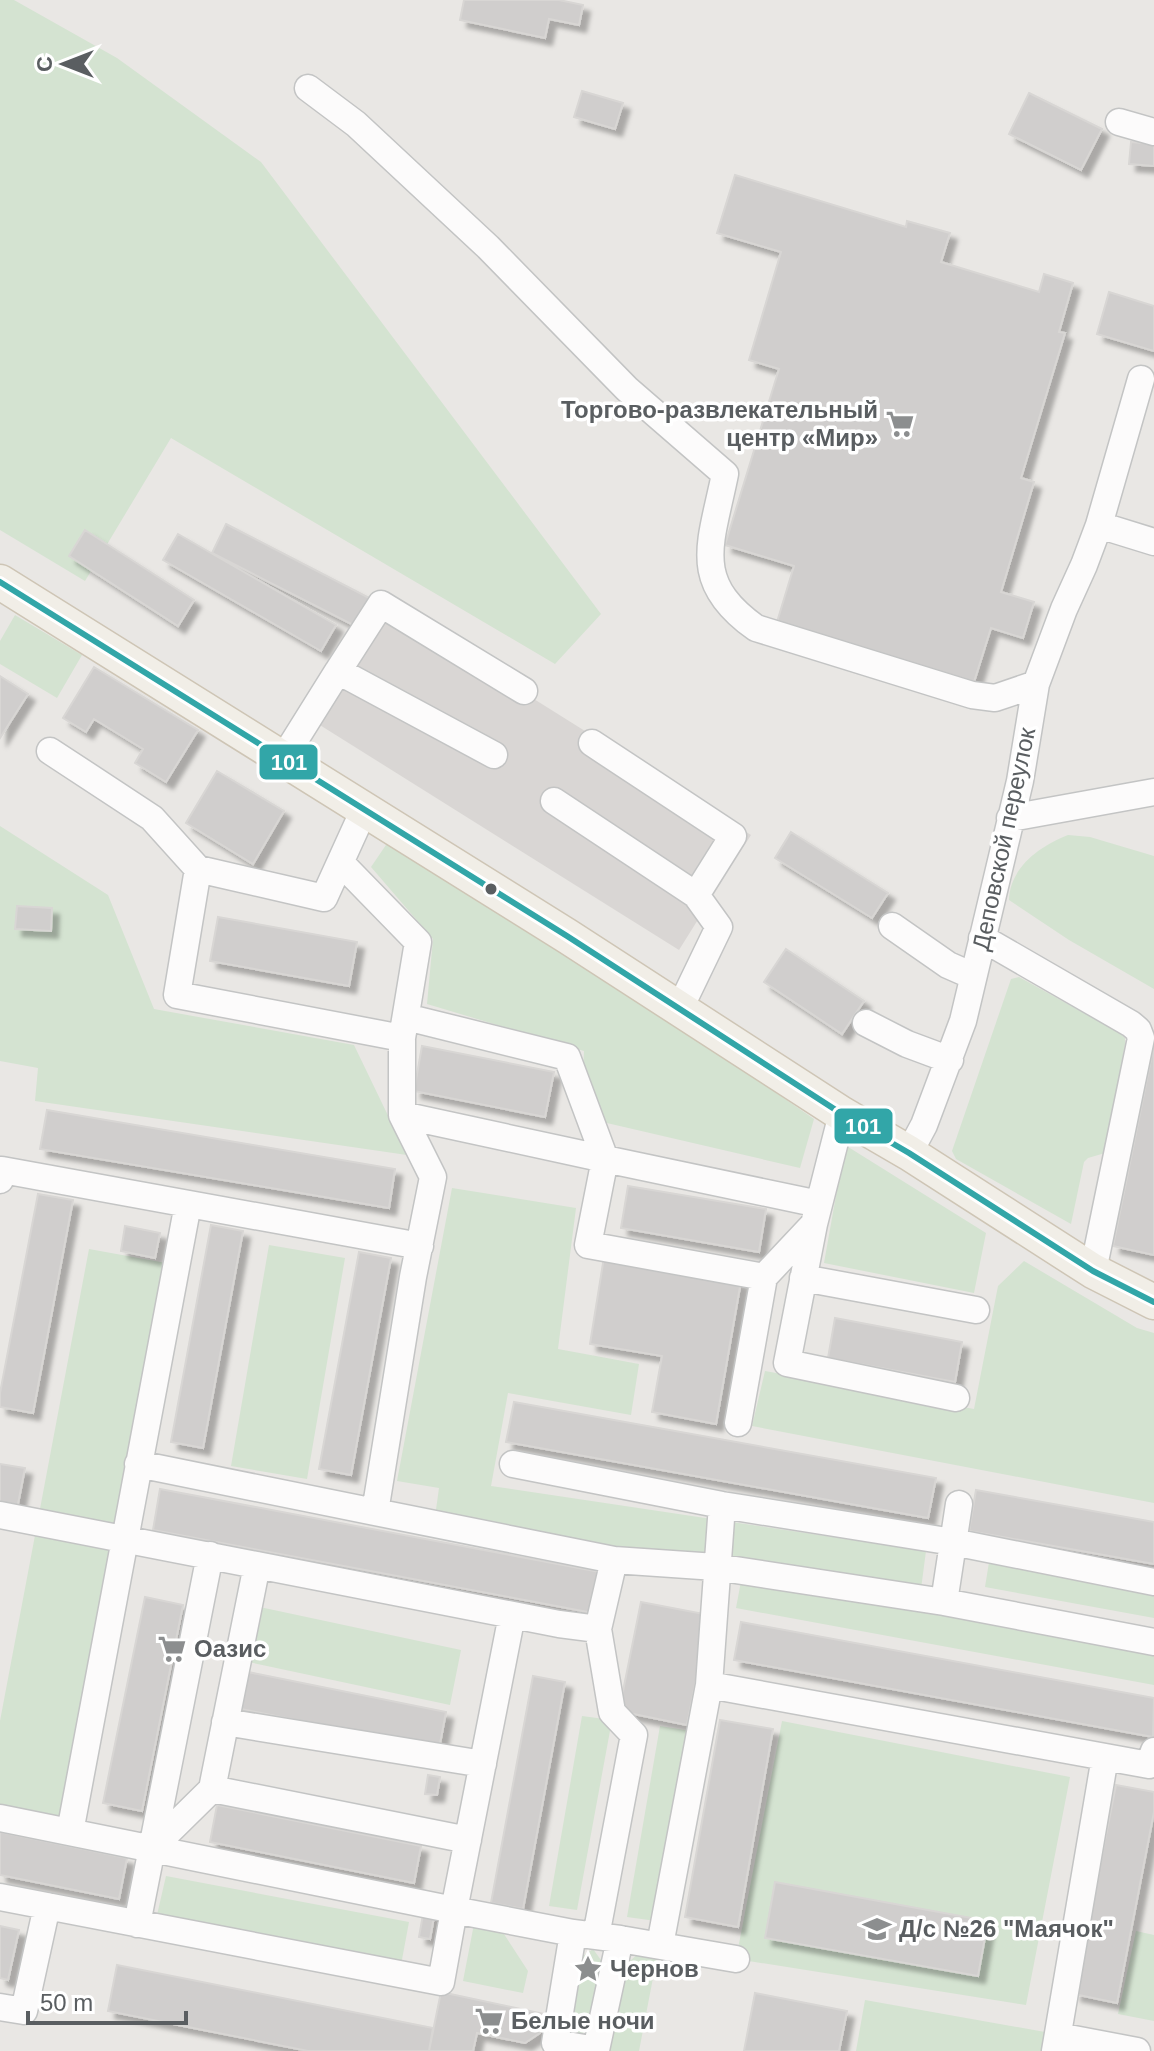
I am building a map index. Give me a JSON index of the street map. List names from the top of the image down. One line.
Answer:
{"streets":{"lane":["Деповской переулок"]},"places":{"supermarket":["Торгово-развлекательный центр «Мир»","Оазис","Белые ночи"],"school or university":["Д/с №26 \"Маячок\""],"place":["Чернов"]},"lines":["transit line 101"],"scale_bar":"50 m","north":"left"}
